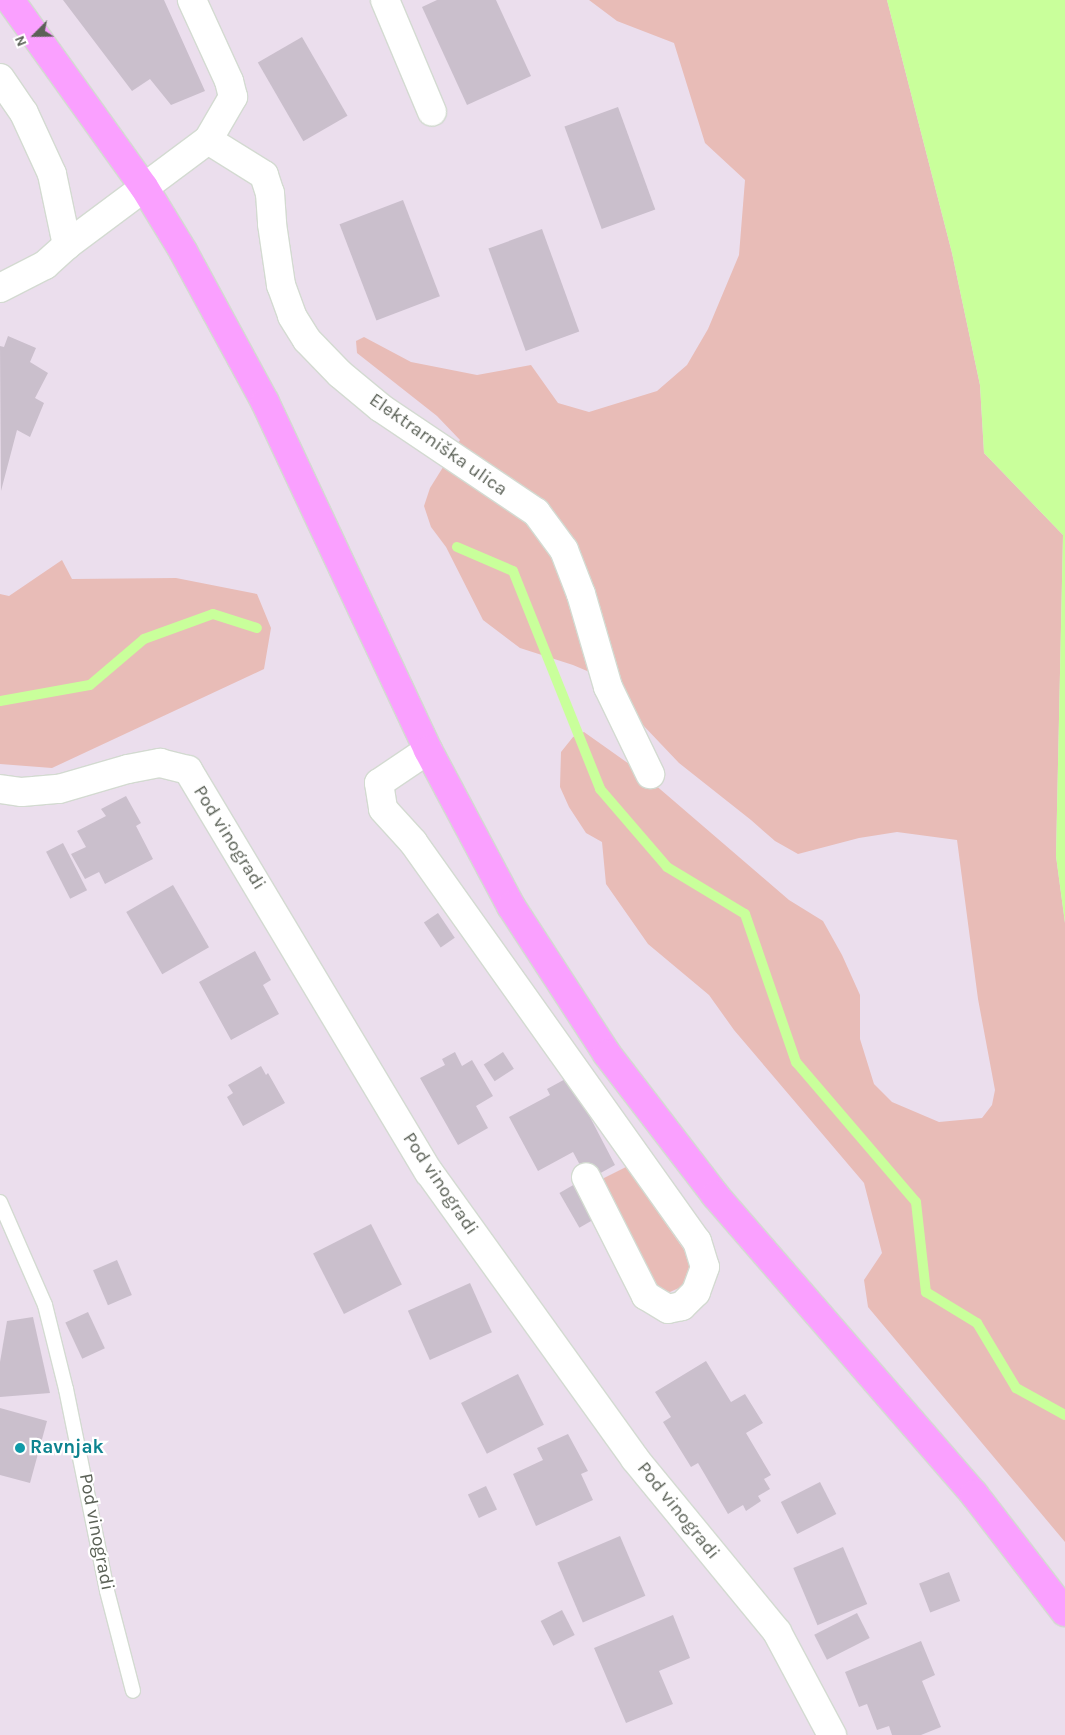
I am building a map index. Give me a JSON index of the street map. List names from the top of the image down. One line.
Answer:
{"streets":{"street":["Elektrarniška ulica","Pod vinogradi"]},"places":["Ravnjak"],"north":"bottom left"}
